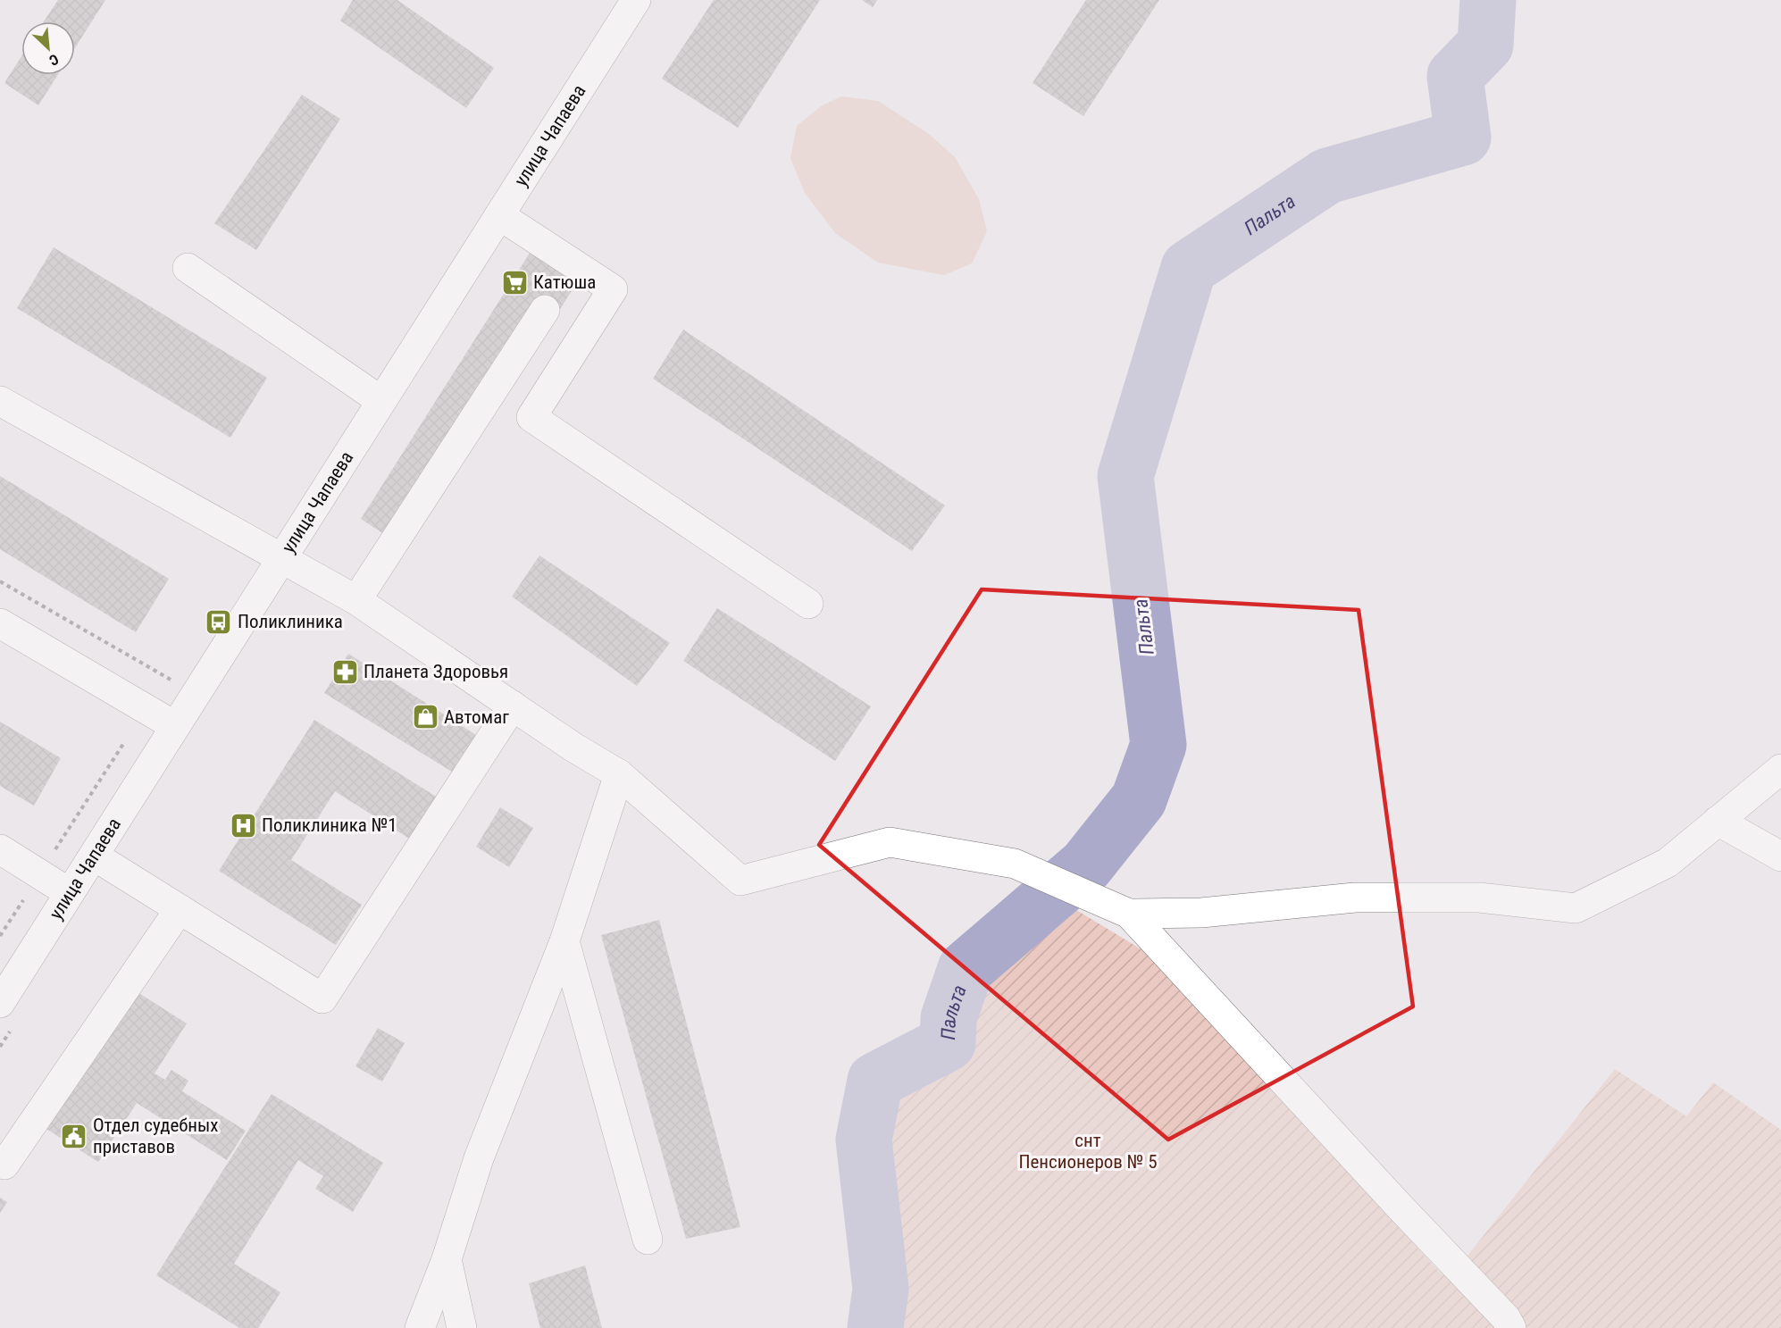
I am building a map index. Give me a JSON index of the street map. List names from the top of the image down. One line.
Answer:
{"streets":{"street":["улица Чапаева"]},"water":["Пальта"],"parks":["снт Пенсионеров № 5"],"places":{"supermarket":["Катюша"],"bus stop":["Поликлиника"],"pharmacy":["Планета Здоровья"],"shop":["Автомаг"],"hospital":["Поликлиника №1"],"public building":["Отдел судебных приставов"]},"north":"bottom right"}
